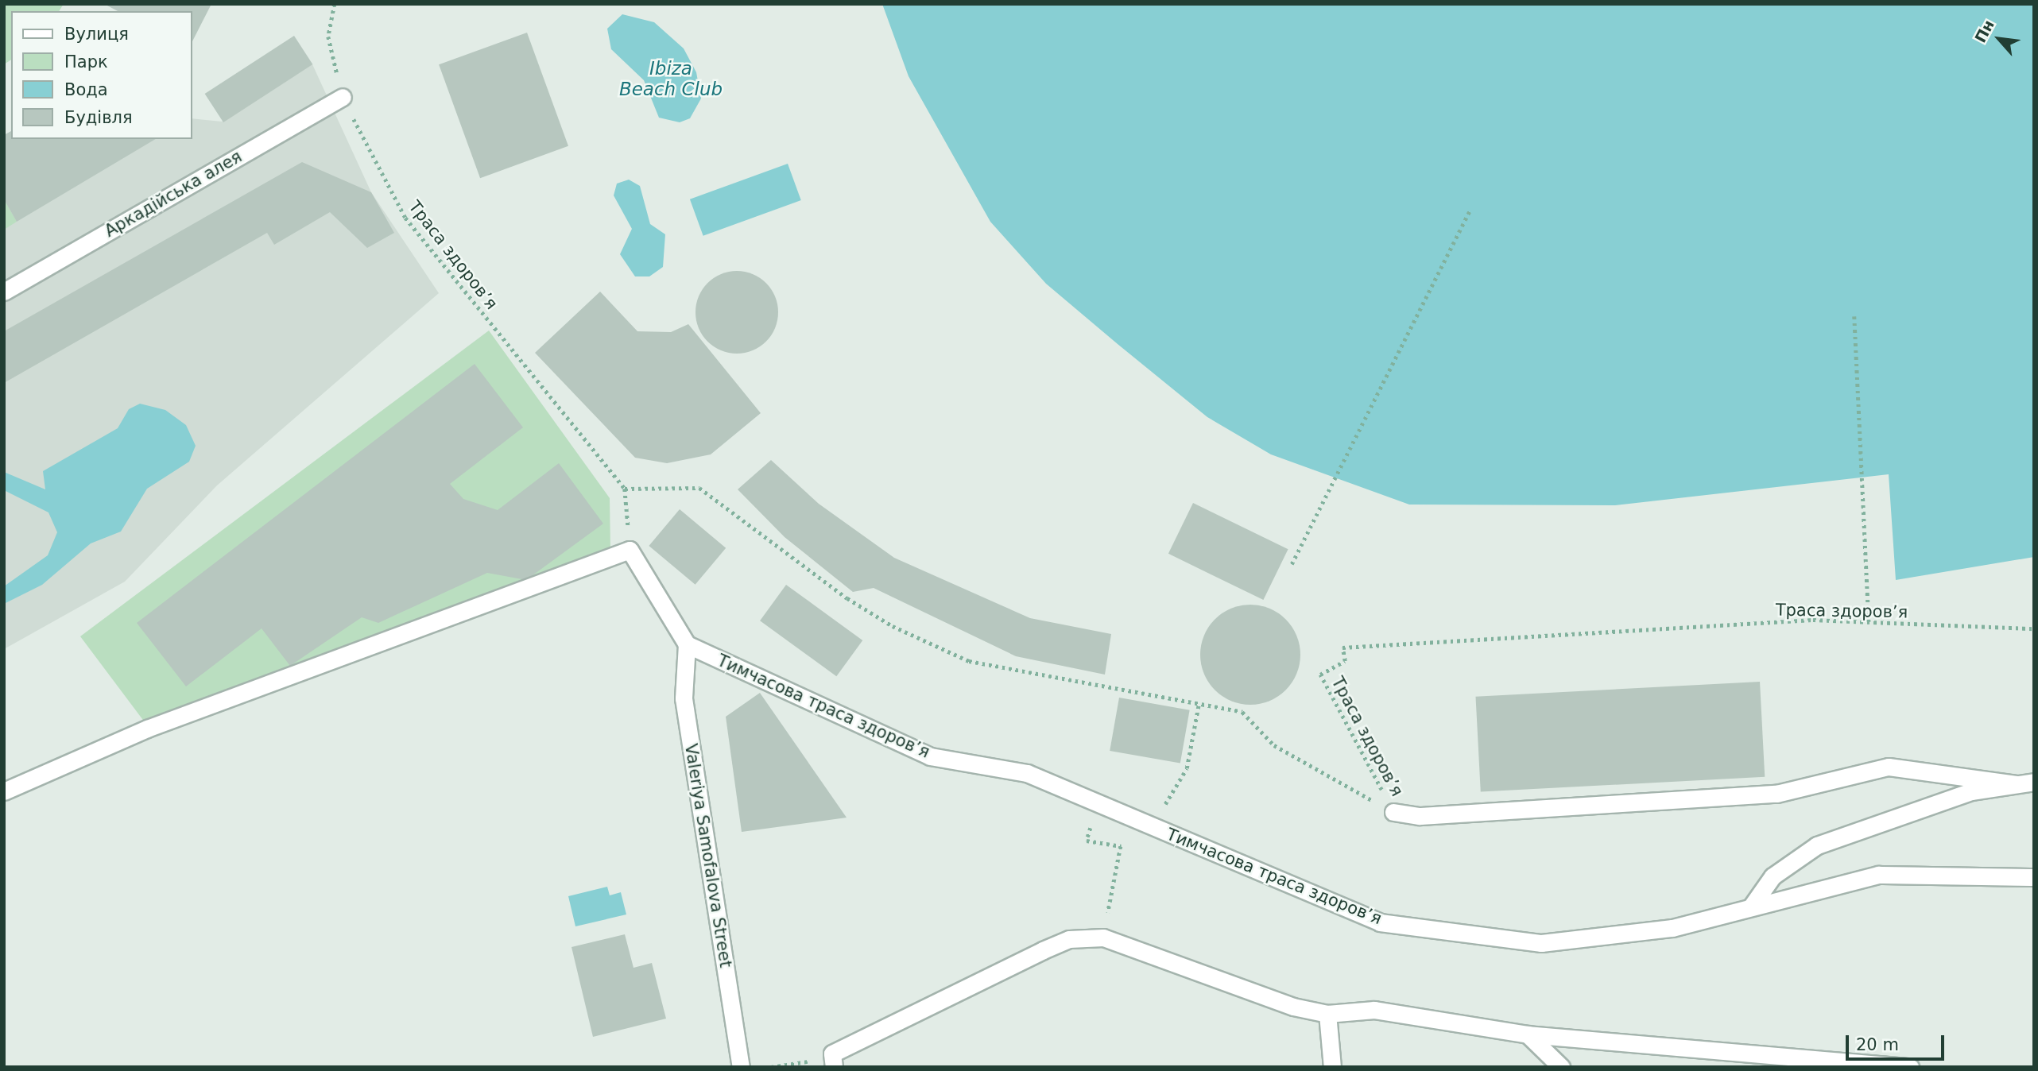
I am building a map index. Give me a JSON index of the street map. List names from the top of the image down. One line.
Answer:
{"streets":{"street":["Аркадійська алея","Тимчасова траса здоров’я","Valeriya Samofalova Street"],"path":["Траса здоров’я"]},"crossings":[["Аркадійська алея","Траса здоров’я"],["Тимчасова траса здоров’я","Valeriya Samofalova Street"]],"water":["Ibiza Beach Club"],"legend":["Вулиця","Парк","Вода","Будівля"],"scale_bar":"20 m","north":"top left"}
